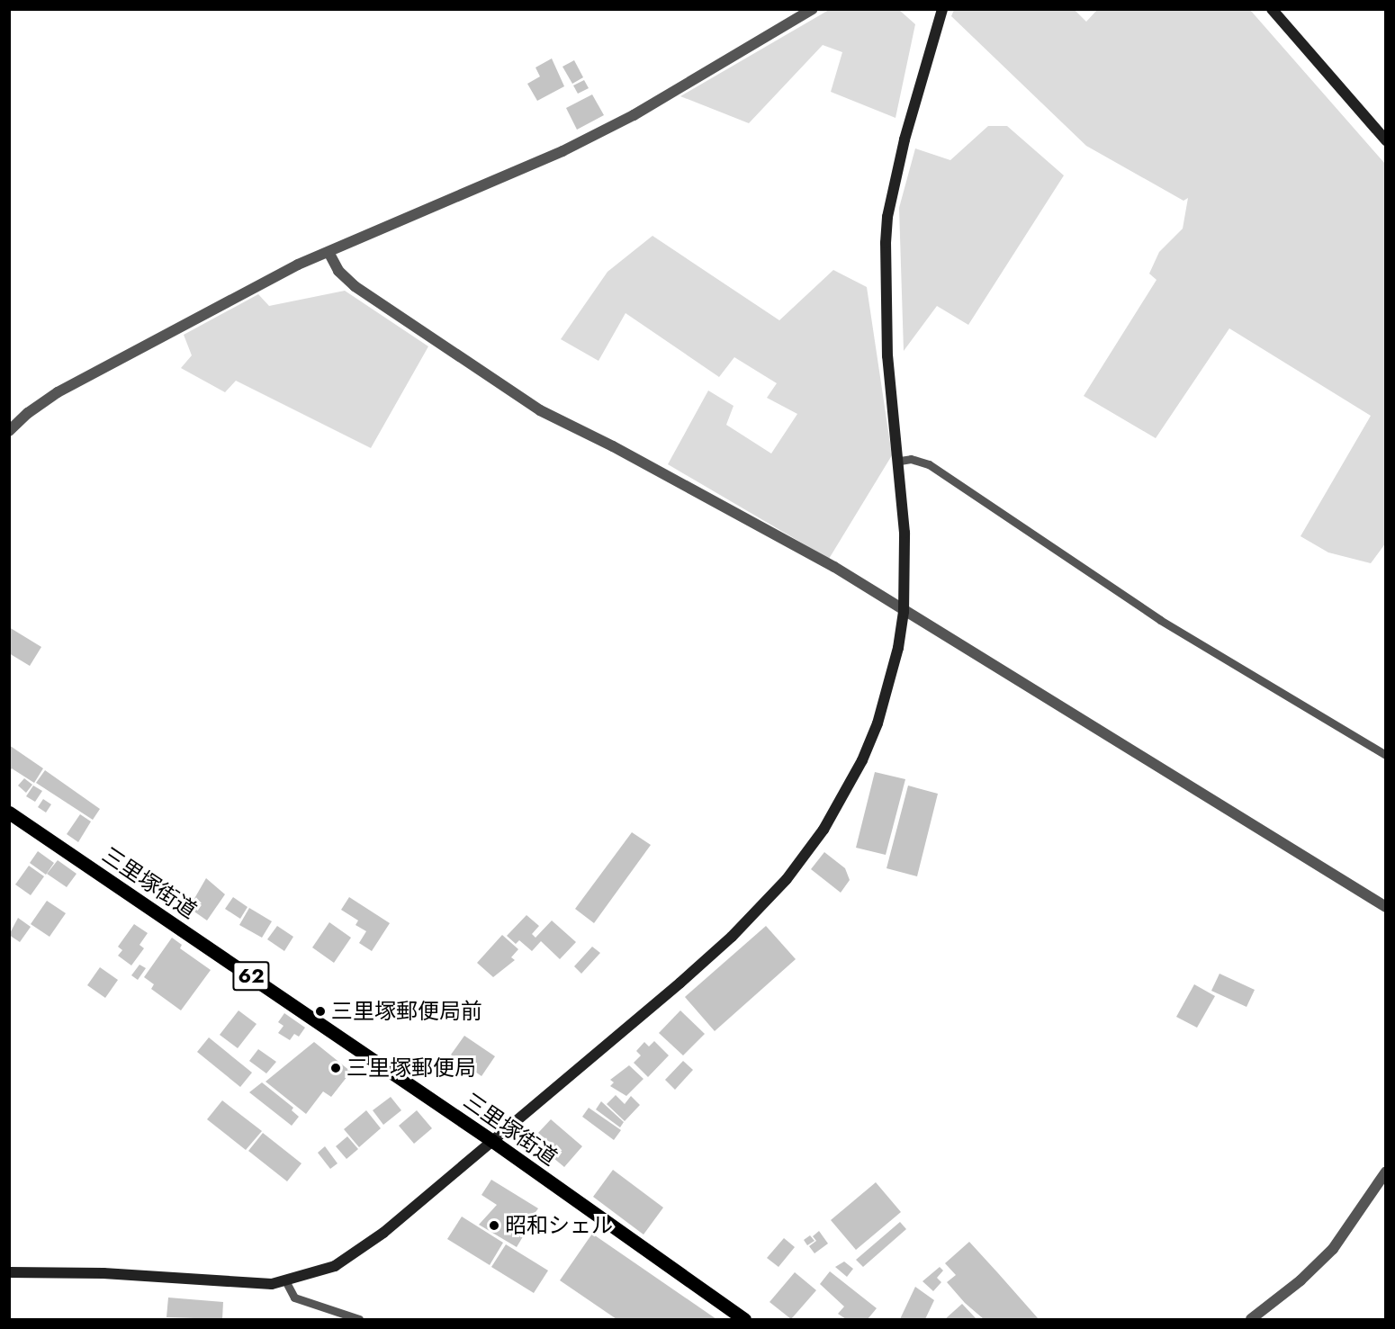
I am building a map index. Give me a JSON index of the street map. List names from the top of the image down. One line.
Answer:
{"streets":{"main road":["三里塚街道","62"]},"places":["三里塚郵便局前","三里塚郵便局","昭和シェル"]}
